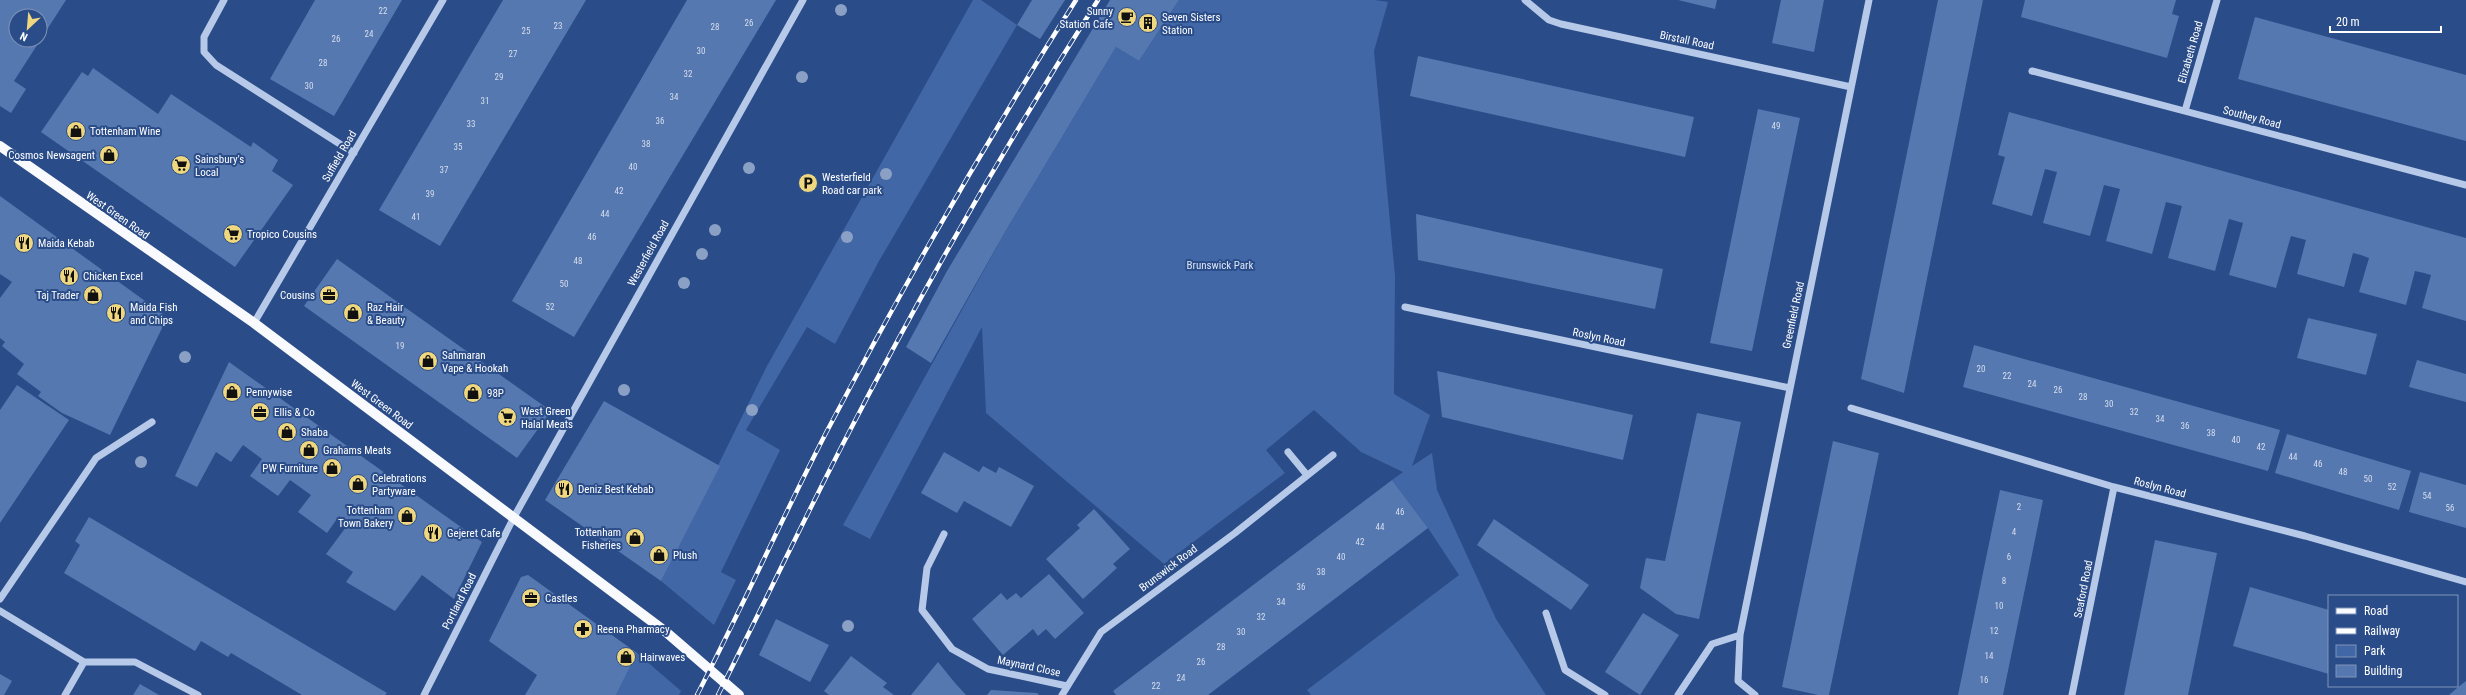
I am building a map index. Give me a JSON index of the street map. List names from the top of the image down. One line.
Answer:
{"streets":{"main road":["West Green Road"],"street":["Birstall Road","Elizabeth Road","Southey Road","Suffield Road","Westerfield Road","Greenfield Road","Roslyn Road","Brunswick Road","Seaford Road","Portland Road","Maynard Close"]},"crossings":[["Birstall Road","Greenfield Road"],["Elizabeth Road","Southey Road"],["Suffield Road","West Green Road"],["West Green Road","Westerfield Road"],["West Green Road","Portland Road"],["Westerfield Road","Portland Road"],["Greenfield Road","Roslyn Road"],["Roslyn Road","Seaford Road"],["Brunswick Road","Maynard Close"]],"parks":["Brunswick Park"],"places":{"cafe":["Sunny Station Cafe"],"building":["Seven Sisters Station"],"shop":["Tottenham Wine","Cosmos Newsagent","Taj Trader","Raz Hair & Beauty","Sahmaran Vape & Hookah","Pennywise","98P","Shaba","Grahams Meats","PW Furniture","Celebrations Partyware","Tottenham Town Bakery","Tottenham Fisheries","Plush","Hairwaves"],"supermarket":["Sainsbury's Local","Tropico Cousins","West Green Halal Meats"],"parking":["Westerfield Road car park"],"restaurant":["Maida Kebab","Chicken Excel","Maida Fish and Chips","Deniz Best Kebab","Gejeret Cafe"],"office":["Cousins","Ellis & Co","Castles"],"pharmacy":["Reena Pharmacy"]},"house_numbers":["22","26","23","28","25","24","26","30","27","28","32","29","30","34","31","36","33","49","38","35","40","37","42","39","44","41","46","48","50","52","19","20","22","24","26","28","30","32","34","36","38","40","42","44","46","48","50","52","54","2","56","46","44","4","42","40","6","38","8","36","34","10","32","12","30","28","14","26","24","16","22"],"legend":["Road","Railway","Park","Building"],"scale_bar":"20 m","north":"bottom left"}
